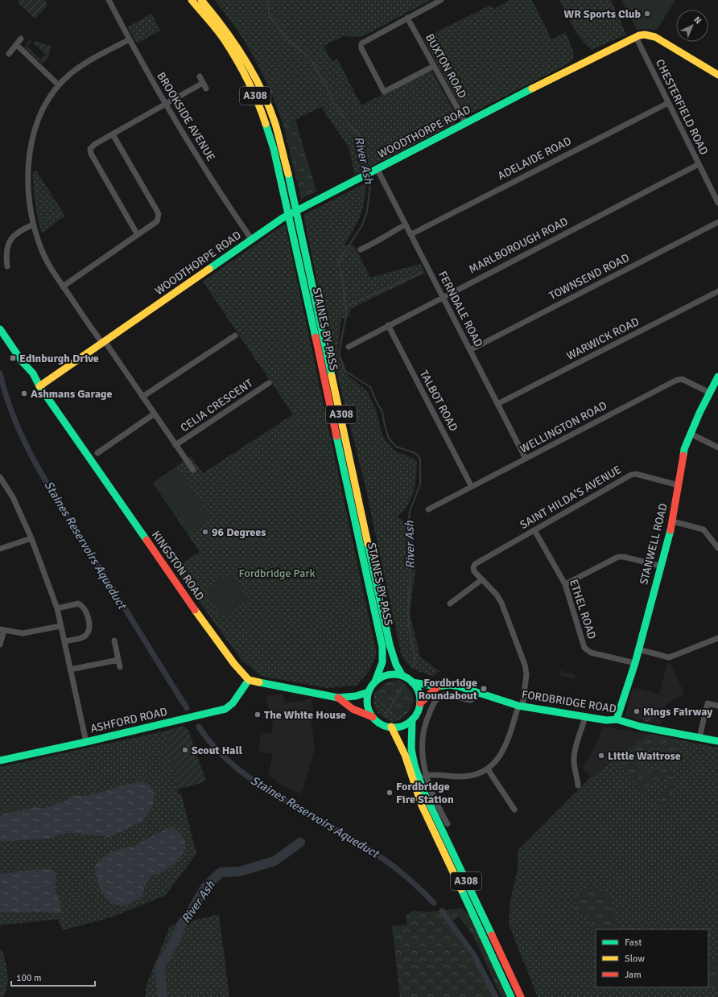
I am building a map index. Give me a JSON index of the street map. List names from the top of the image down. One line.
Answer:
{"streets":{"main road":["A308","WOODTHORPE ROAD","STAINES BY-PASS","STANWELL ROAD","KINGSTON ROAD","FORDBRIDGE ROAD","ASHFORD ROAD"],"street":["BUXTON ROAD","CHESTERFIELD ROAD","BROOKSIDE AVENUE","ADELAIDE ROAD","MARLBOROUGH ROAD","TOWNSEND ROAD","FERNDALE ROAD","WARWICK ROAD","TALBOT ROAD","CELIA CRESCENT","WELLINGTON ROAD","SAINT HILDA'S AVENUE","ETHEL ROAD"]},"crossings":[["BUXTON ROAD","WOODTHORPE ROAD"],["A308","STAINES BY-PASS"],["A308","FORDBRIDGE ROAD"],["CHESTERFIELD ROAD","WOODTHORPE ROAD"],["CHESTERFIELD ROAD","ADELAIDE ROAD"],["CHESTERFIELD ROAD","MARLBOROUGH ROAD"],["BROOKSIDE AVENUE","WOODTHORPE ROAD"],["BROOKSIDE AVENUE","CELIA CRESCENT"],["WOODTHORPE ROAD","FERNDALE ROAD"],["WOODTHORPE ROAD","CELIA CRESCENT"],["WOODTHORPE ROAD","KINGSTON ROAD"],["ADELAIDE ROAD","FERNDALE ROAD"],["MARLBOROUGH ROAD","FERNDALE ROAD"],["MARLBOROUGH ROAD","TALBOT ROAD"],["TOWNSEND ROAD","FERNDALE ROAD"],["FERNDALE ROAD","WARWICK ROAD"],["FERNDALE ROAD","WELLINGTON ROAD"],["STAINES BY-PASS","FORDBRIDGE ROAD"],["TALBOT ROAD","WELLINGTON ROAD"],["WELLINGTON ROAD","STANWELL ROAD"],["SAINT HILDA'S AVENUE","STANWELL ROAD"],["SAINT HILDA'S AVENUE","ETHEL ROAD"],["STANWELL ROAD","ETHEL ROAD"],["STANWELL ROAD","FORDBRIDGE ROAD"],["KINGSTON ROAD","ASHFORD ROAD"]],"water":["River Ash","Staines Reservoirs Aqueduct"],"parks":["Fordbridge Park"],"places":{"other":["WR Sports Club","Ashmans Garage","96 Degrees","Kings Fairway","The White House","Scout Hall","Little Waitrose","Fordbridge Fire Station"],"transit":["Edinburgh Drive","Fordbridge Roundabout"]},"legend":["Fast","Slow","Jam"],"scale_bar":"100 m","north":"top right"}
